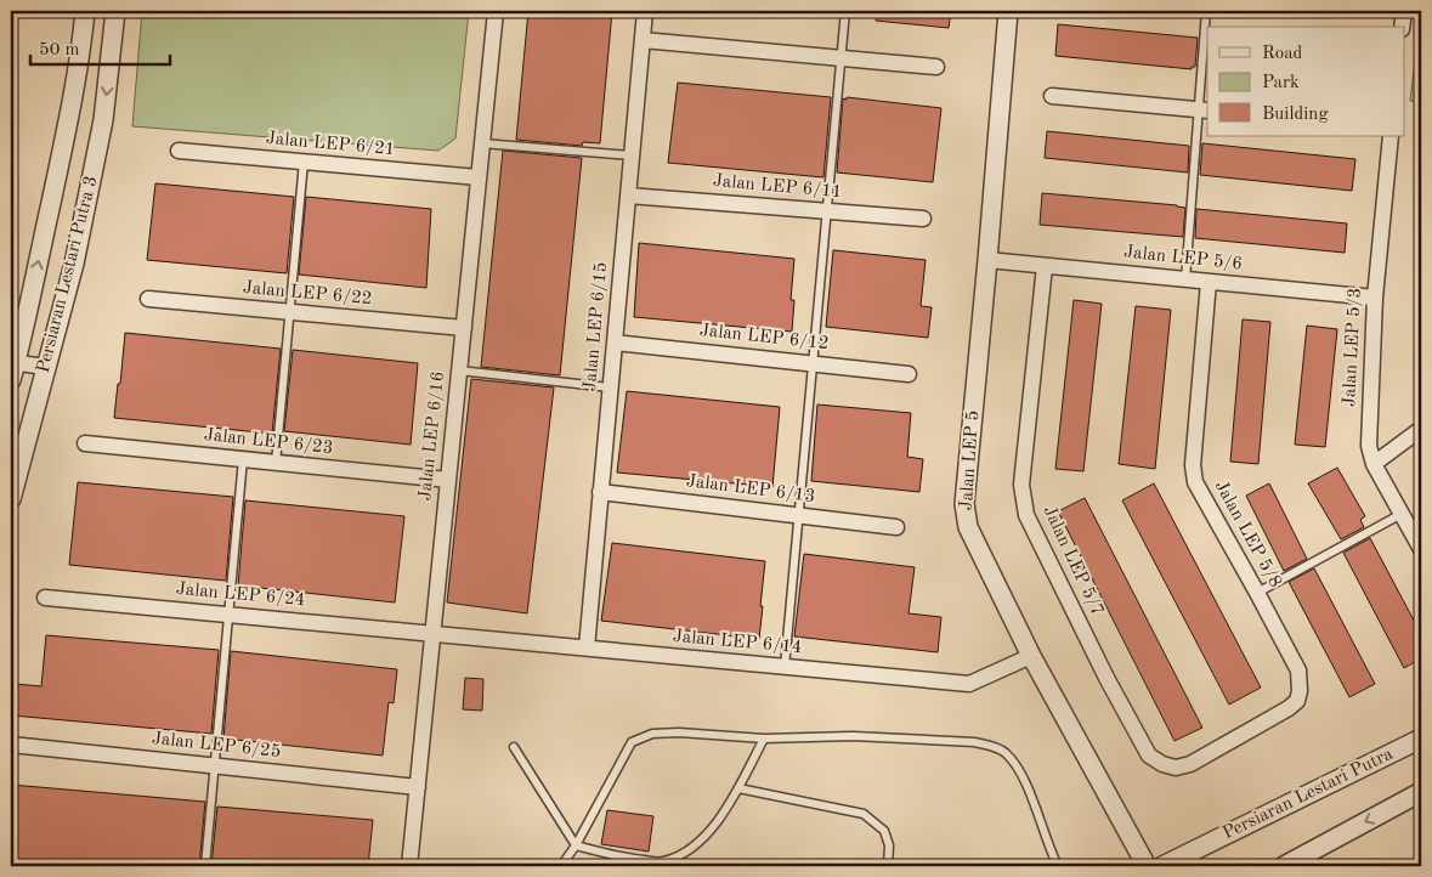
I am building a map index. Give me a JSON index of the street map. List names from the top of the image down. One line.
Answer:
{"streets":{"street":["Jalan LEP 6/21","Jalan LEP 6/11","Jalan LEP 5/6","Persiaran Lestari Putra 3","Jalan LEP 6/22","Jalan LEP 6/15","Jalan LEP 6/12","Jalan LEP 5/3","Jalan LEP 6/16","Jalan LEP 6/23","Jalan LEP 5","Jalan LEP 6/13","Jalan LEP 5/8","Jalan LEP 5/7","Jalan LEP 6/24","Jalan LEP 6/14","Jalan LEP 6/25","Persiaran Lestari Putra"]},"crossings":[["Jalan LEP 6/21","Jalan LEP 6/16"],["Jalan LEP 6/11","Jalan LEP 6/15"],["Jalan LEP 5/6","Jalan LEP 5/3"],["Jalan LEP 5/6","Jalan LEP 5"],["Jalan LEP 5/6","Jalan LEP 5/8"],["Jalan LEP 5/6","Jalan LEP 5/7"],["Jalan LEP 6/22","Jalan LEP 6/16"],["Jalan LEP 6/15","Jalan LEP 6/12"],["Jalan LEP 6/15","Jalan LEP 6/13"],["Jalan LEP 6/15","Jalan LEP 6/14"],["Jalan LEP 6/16","Jalan LEP 6/23"],["Jalan LEP 6/16","Jalan LEP 6/24"],["Jalan LEP 6/16","Jalan LEP 6/14"],["Jalan LEP 6/16","Jalan LEP 6/25"],["Jalan LEP 5","Jalan LEP 6/14"],["Jalan LEP 5/8","Jalan LEP 5/7"],["Jalan LEP 6/24","Jalan LEP 6/14"]],"legend":["Road","Park","Building"],"scale_bar":"50 m"}
